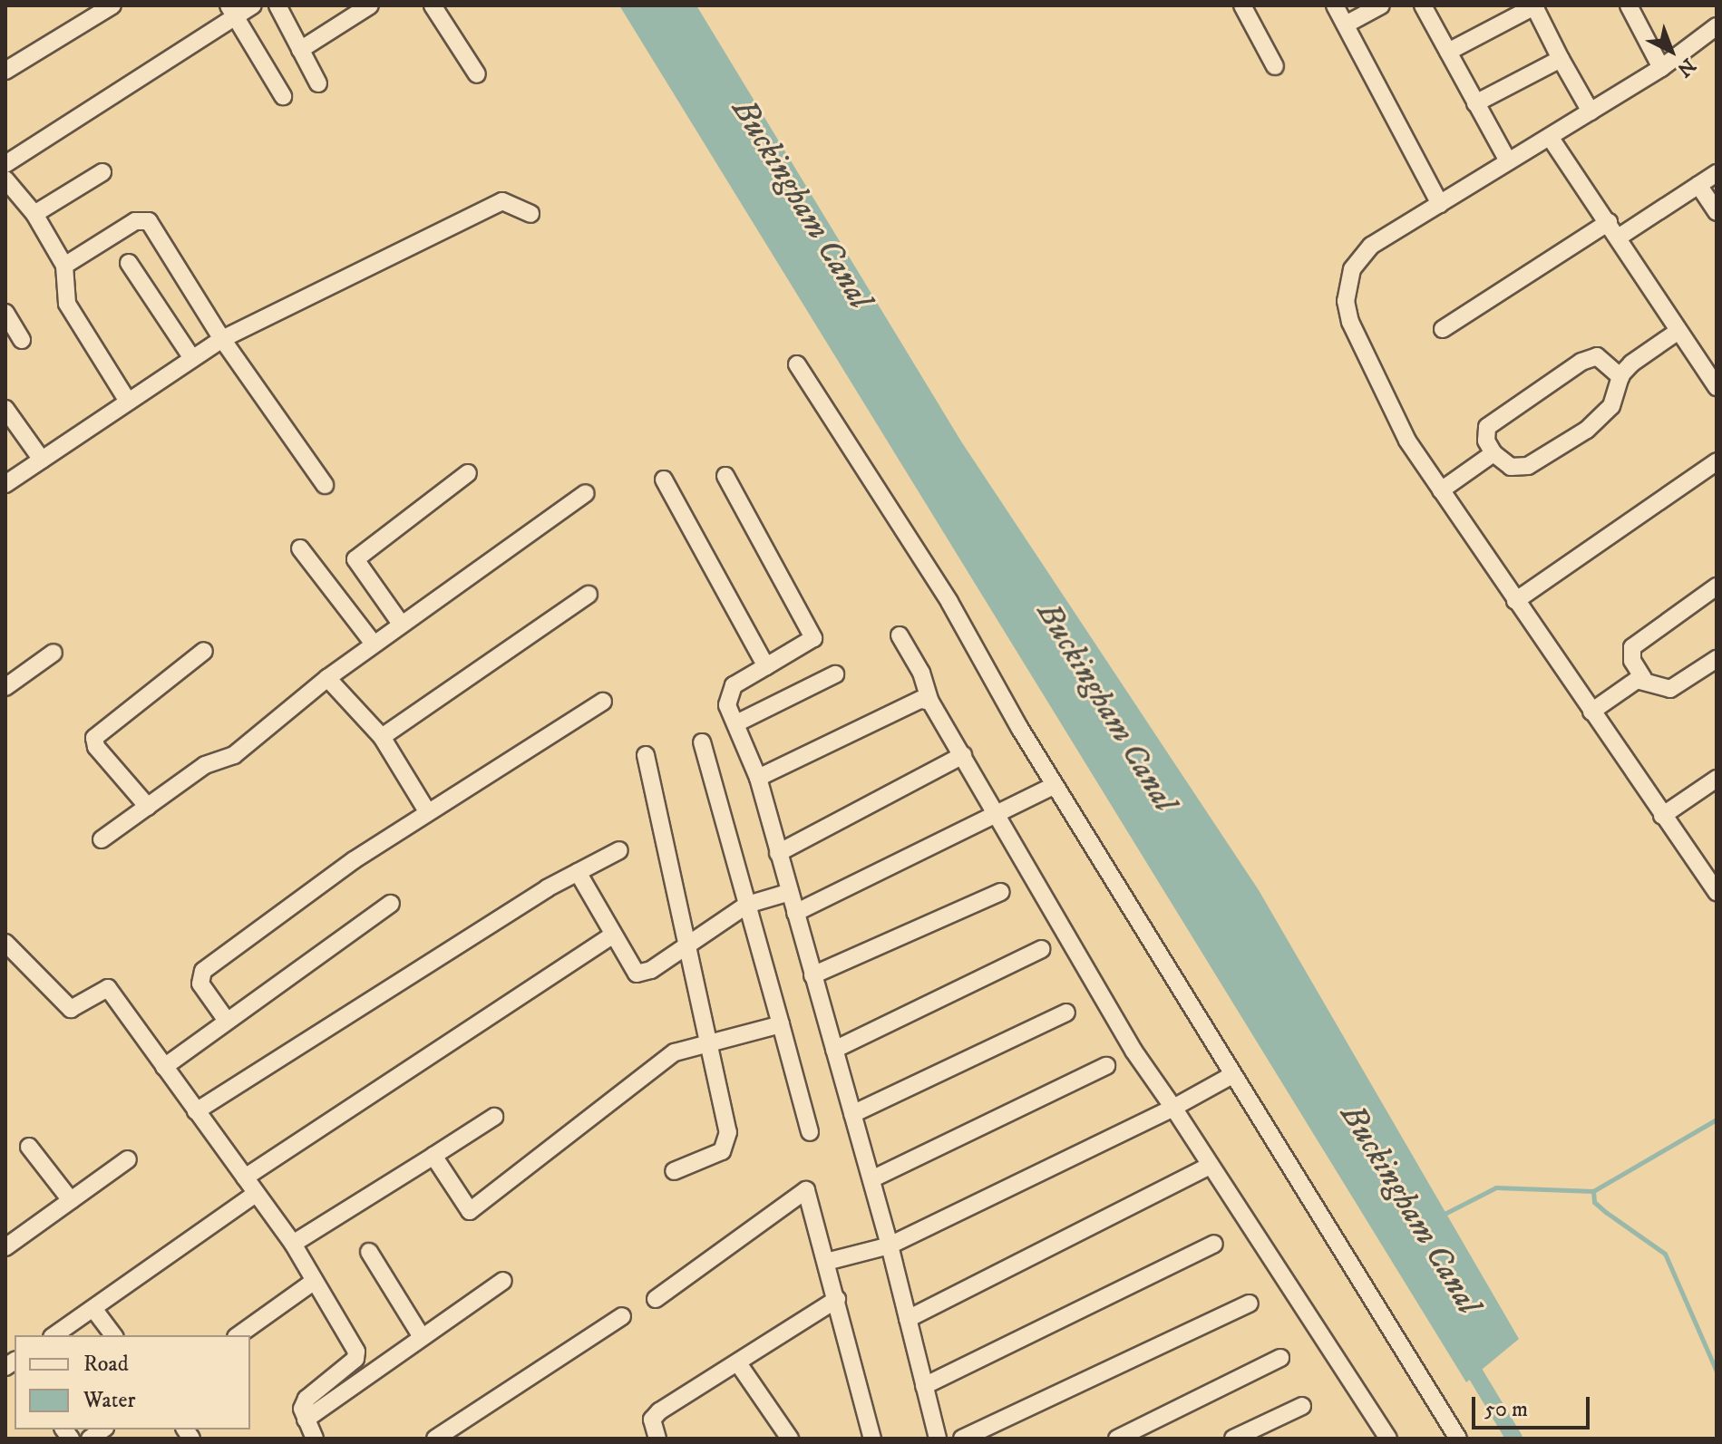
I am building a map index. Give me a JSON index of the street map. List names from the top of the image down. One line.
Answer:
{"water":["Buckingham Canal"],"legend":["Road","Water"],"scale_bar":"50 m","north":"bottom right"}
